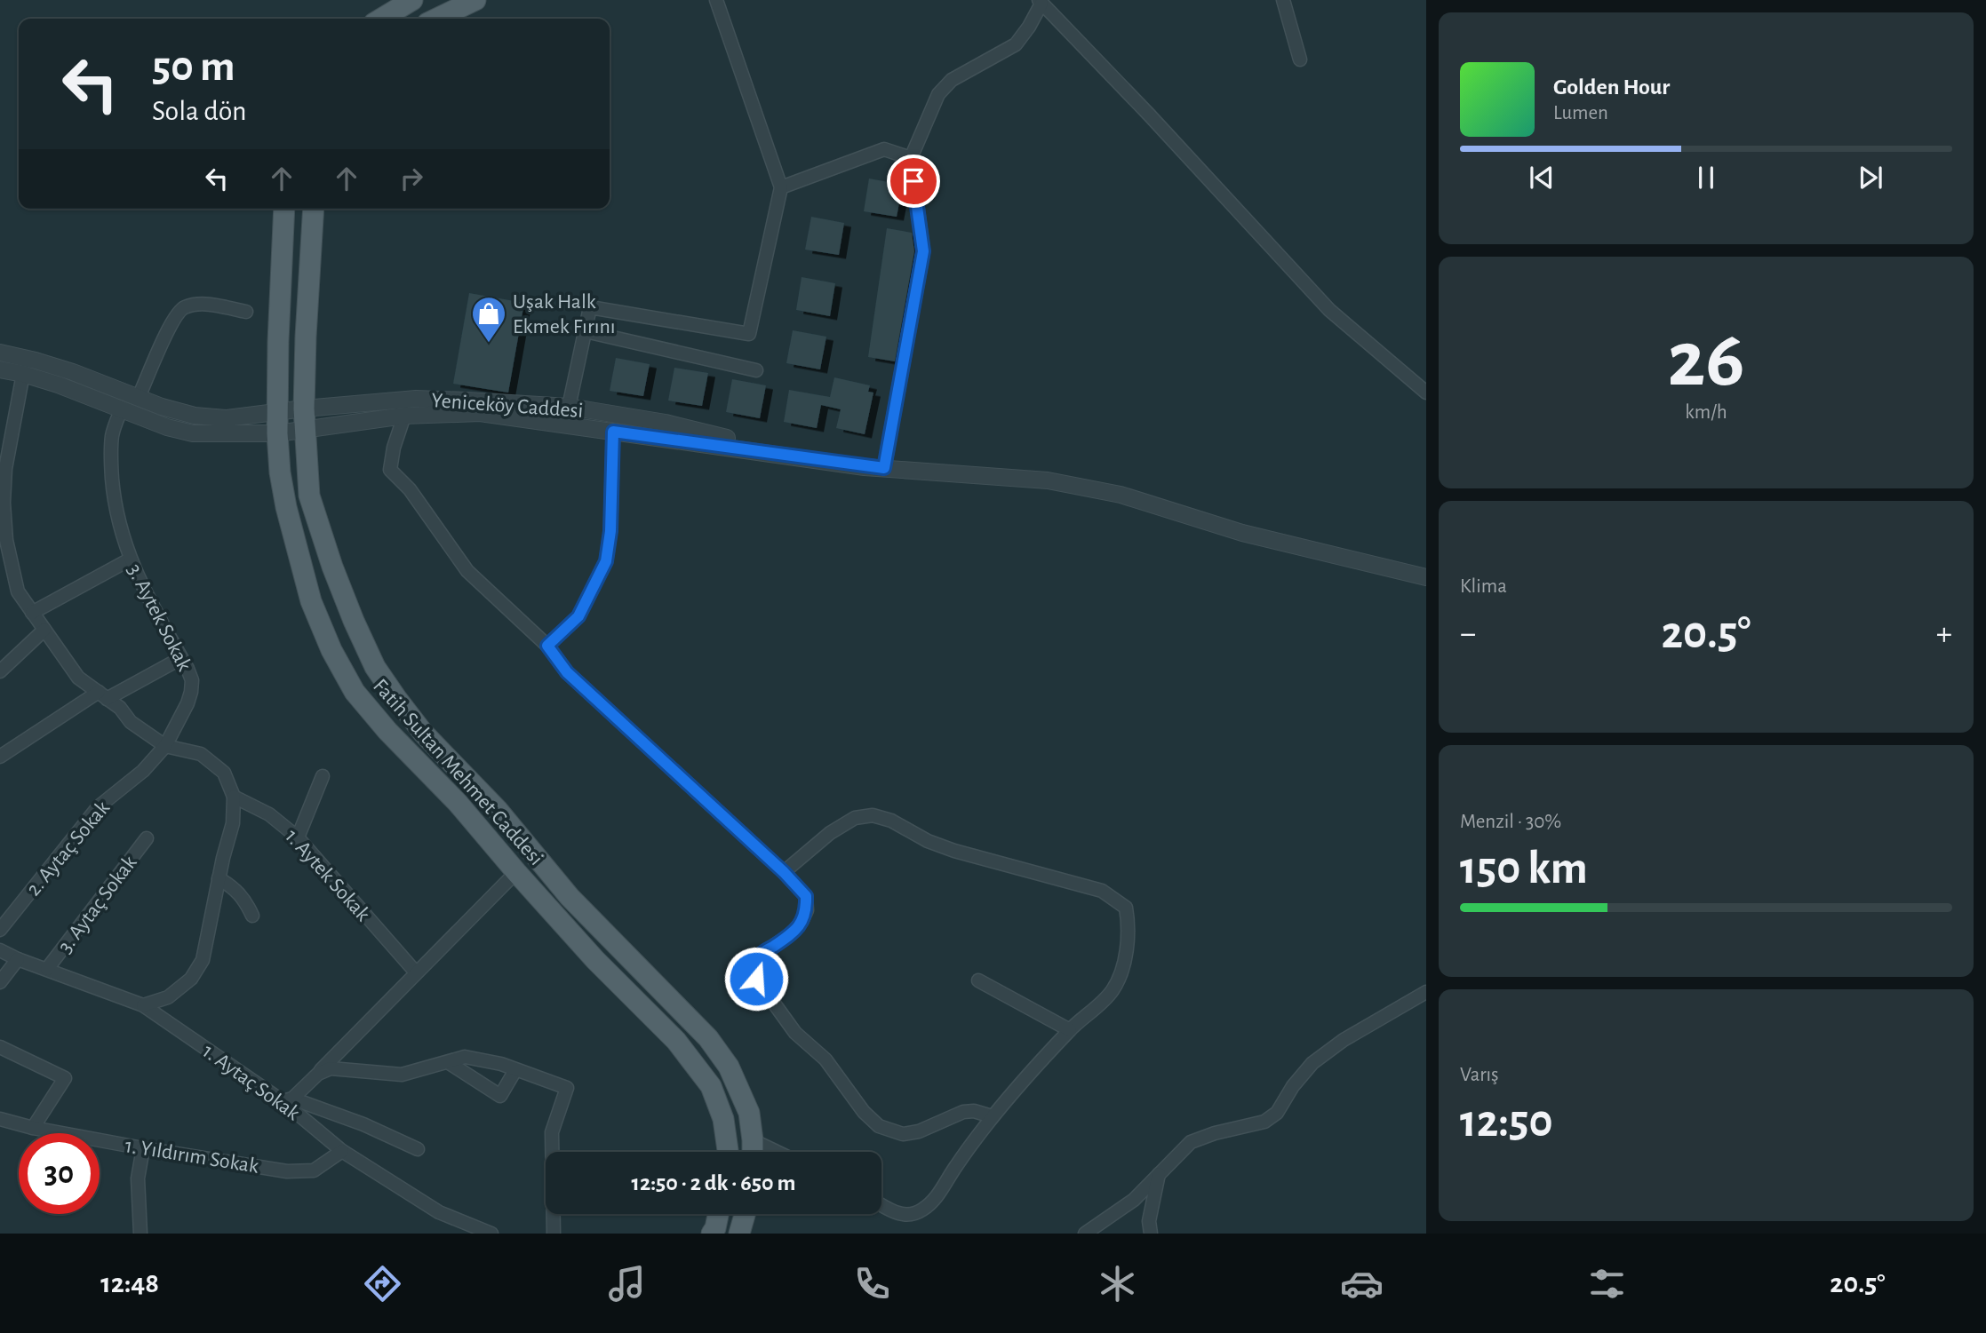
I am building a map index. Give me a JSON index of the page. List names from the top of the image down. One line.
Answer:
{"streets":{"main road":["Fatih Sultan Mehmet Caddesi"],"street":["Yeniceköy Caddesi","3. Aytek Sokak","2. Aytaç Sokak","1. Aytek Sokak","3. Aytaç Sokak","1. Aytaç Sokak","1. Yıldırım Sokak"]},"crossings":[["Yeniceköy Caddesi","3. Aytek Sokak"],["Yeniceköy Caddesi","Fatih Sultan Mehmet Caddesi"],["3. Aytek Sokak","2. Aytaç Sokak"],["3. Aytaç Sokak","1. Aytaç Sokak"],["1. Aytaç Sokak","1. Yıldırım Sokak"]],"places":{"shop":["Uşak Halk Ekmek Fırını"]},"page":{"turn":["50 m","Sola dön"],"song":["Golden Hour","Lumen"],"tile":[["26","km/h"],"Klima",["Menzil · 30%","150 km"],["Varış","12:50"]],"heat":["−","20.5°","+"],"limit":"30","trip":"12:50 · 2 dk · 650 m","tabs":["12:48","20.5°"]}}
